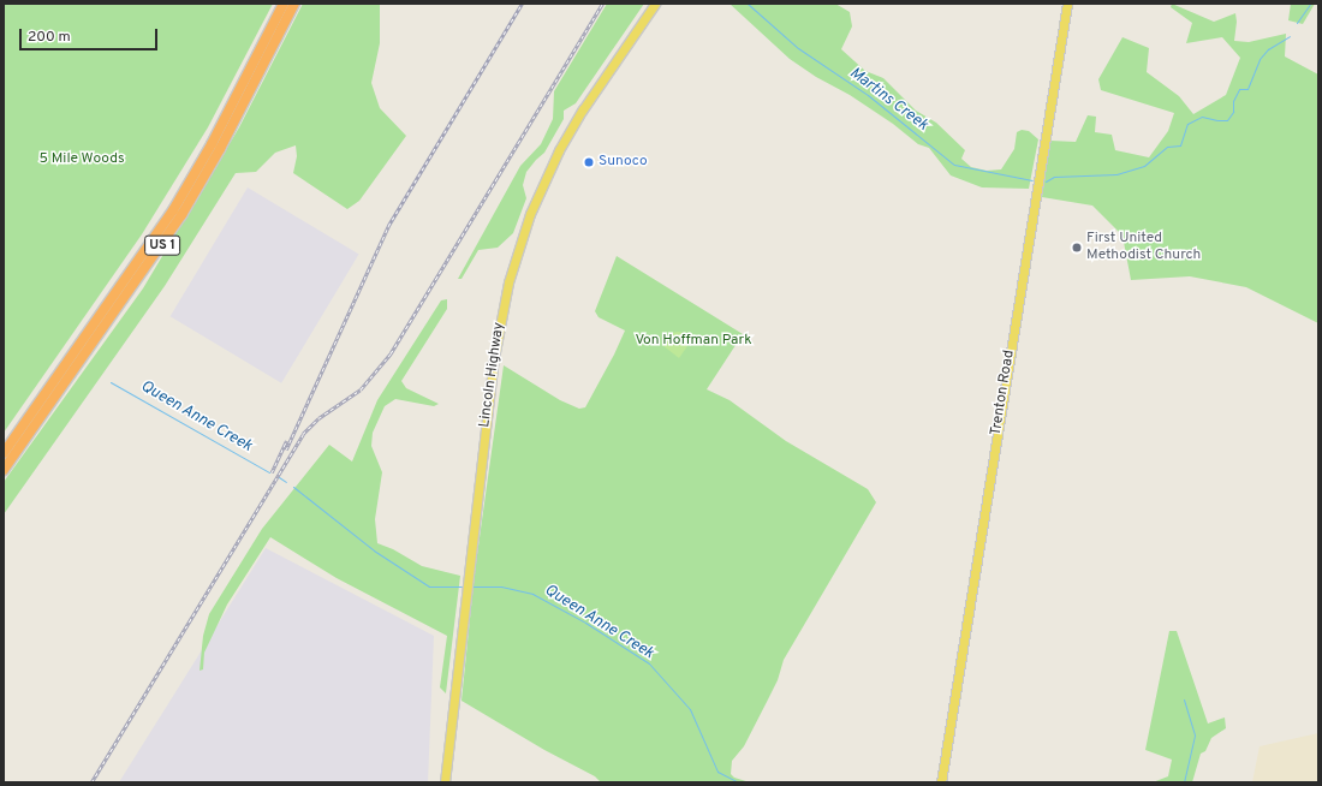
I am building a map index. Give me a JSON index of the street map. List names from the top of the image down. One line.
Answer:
{"streets":{"highway":["US 1"],"main road":["Lincoln Highway","Trenton Road"]},"water":["Martins Creek","Queen Anne Creek"],"parks":["5 Mile Woods","Von Hoffman Park"],"places":["Sunoco","First United Methodist Church"],"scale_bar":"200 m"}
